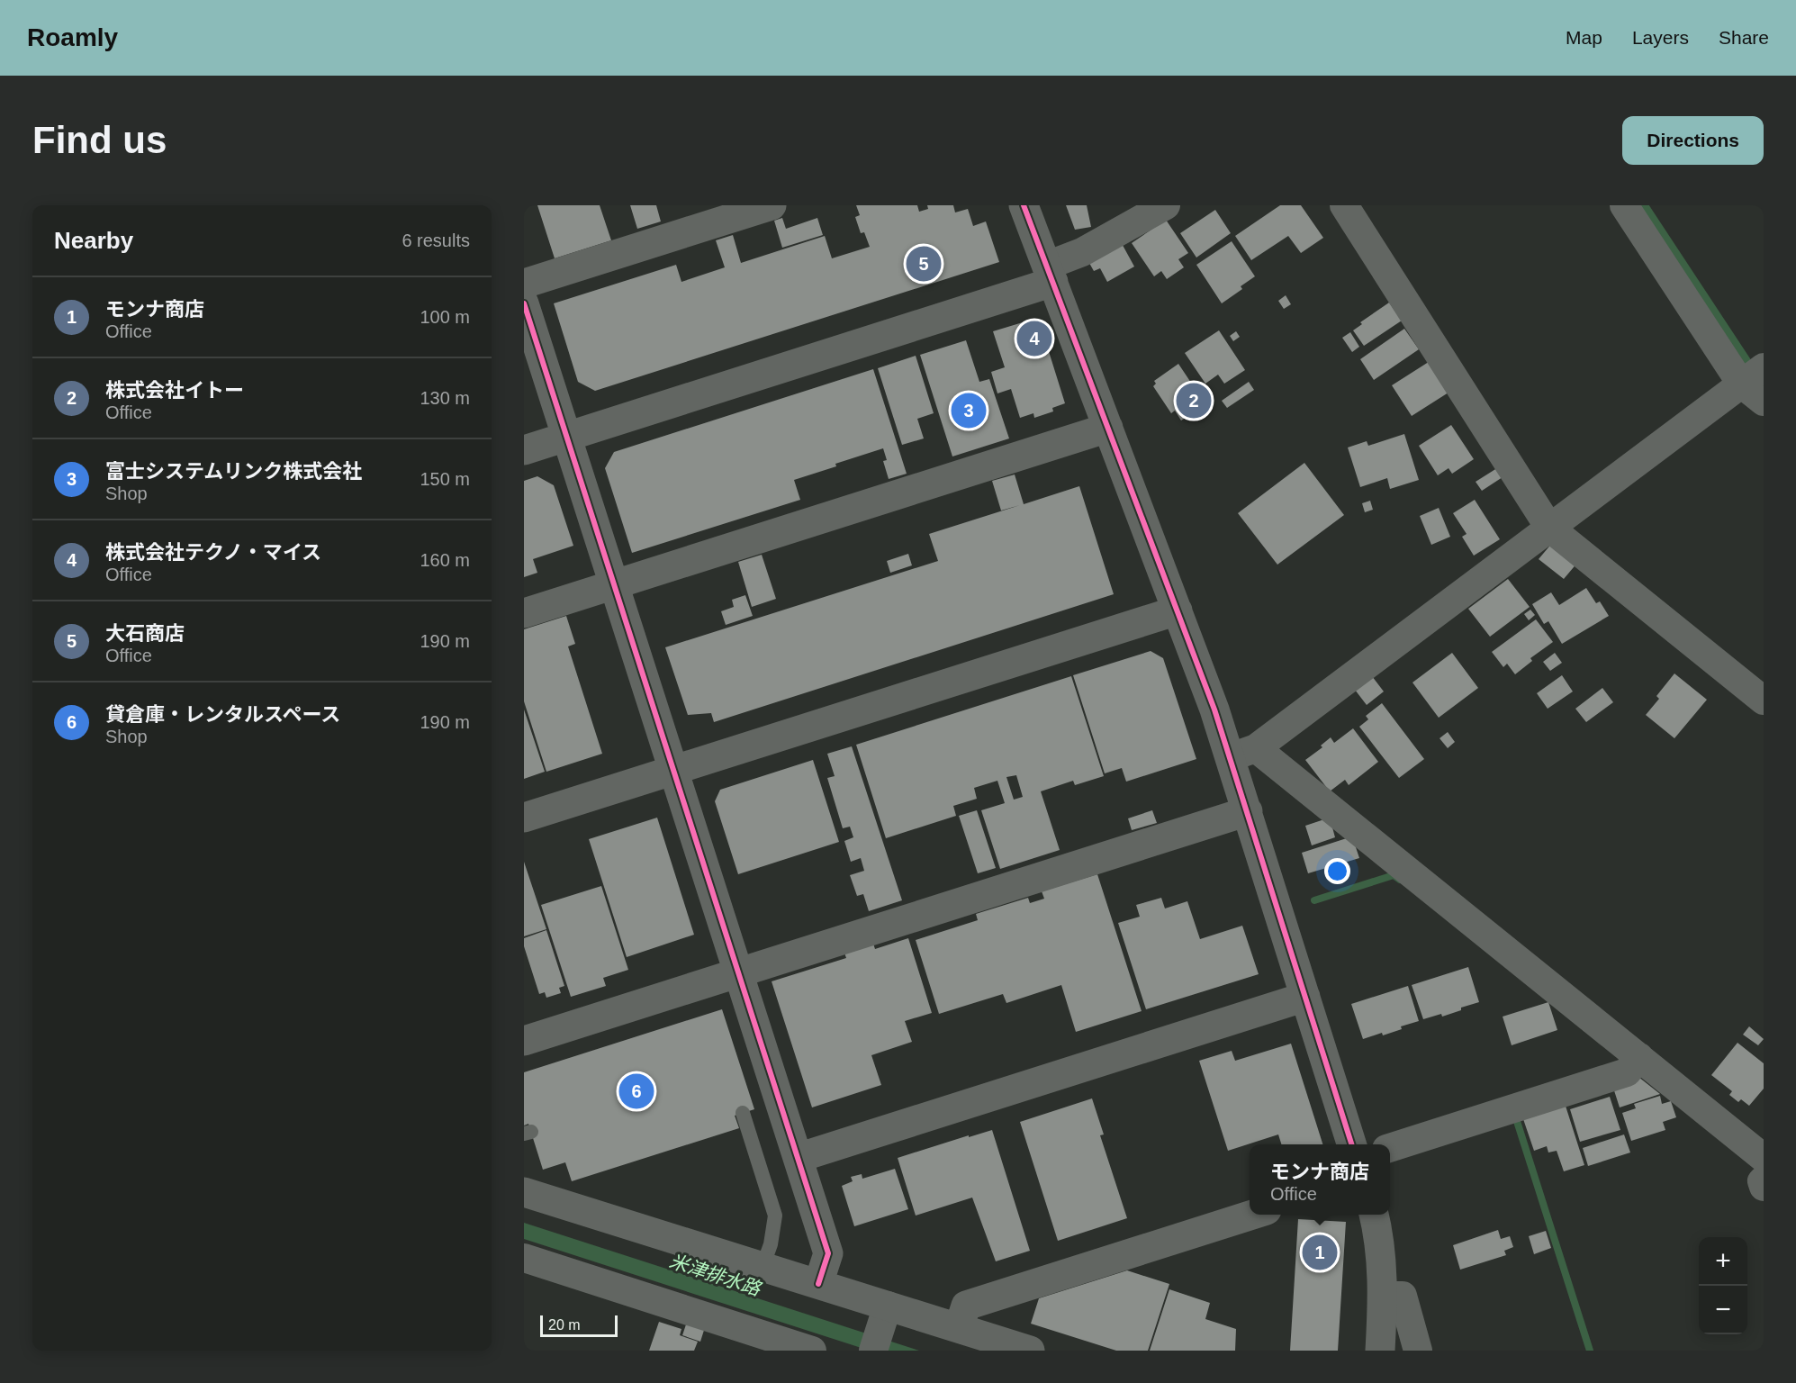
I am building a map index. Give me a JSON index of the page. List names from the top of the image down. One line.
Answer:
{"water":["米津排水路"],"scale_bar":"20 m","page":{"header":"Roamly","nav":["Map","Layers","Share"],"buttons":"Directions","title":"Find us","heading":["Nearby","6 results"],"pins":["5","4","2","3","6","1"],"list":[{"mark":"1","name":"モンナ商店","note":"Office","value":"100 m"},{"mark":"2","name":"株式会社イトー","note":"Office","value":"130 m"},{"mark":"3","name":"富士システムリンク株式会社","note":"Shop","value":"150 m"},{"mark":"4","name":"株式会社テクノ・マイス","note":"Office","value":"160 m"},{"mark":"5","name":"大石商店","note":"Office","value":"190 m"},{"mark":"6","name":"貸倉庫・レンタルスペース","note":"Shop","value":"190 m"}],"popup":["モンナ商店","Office"],"map_buttons":["+","−"],"scale":"20 m"}}
